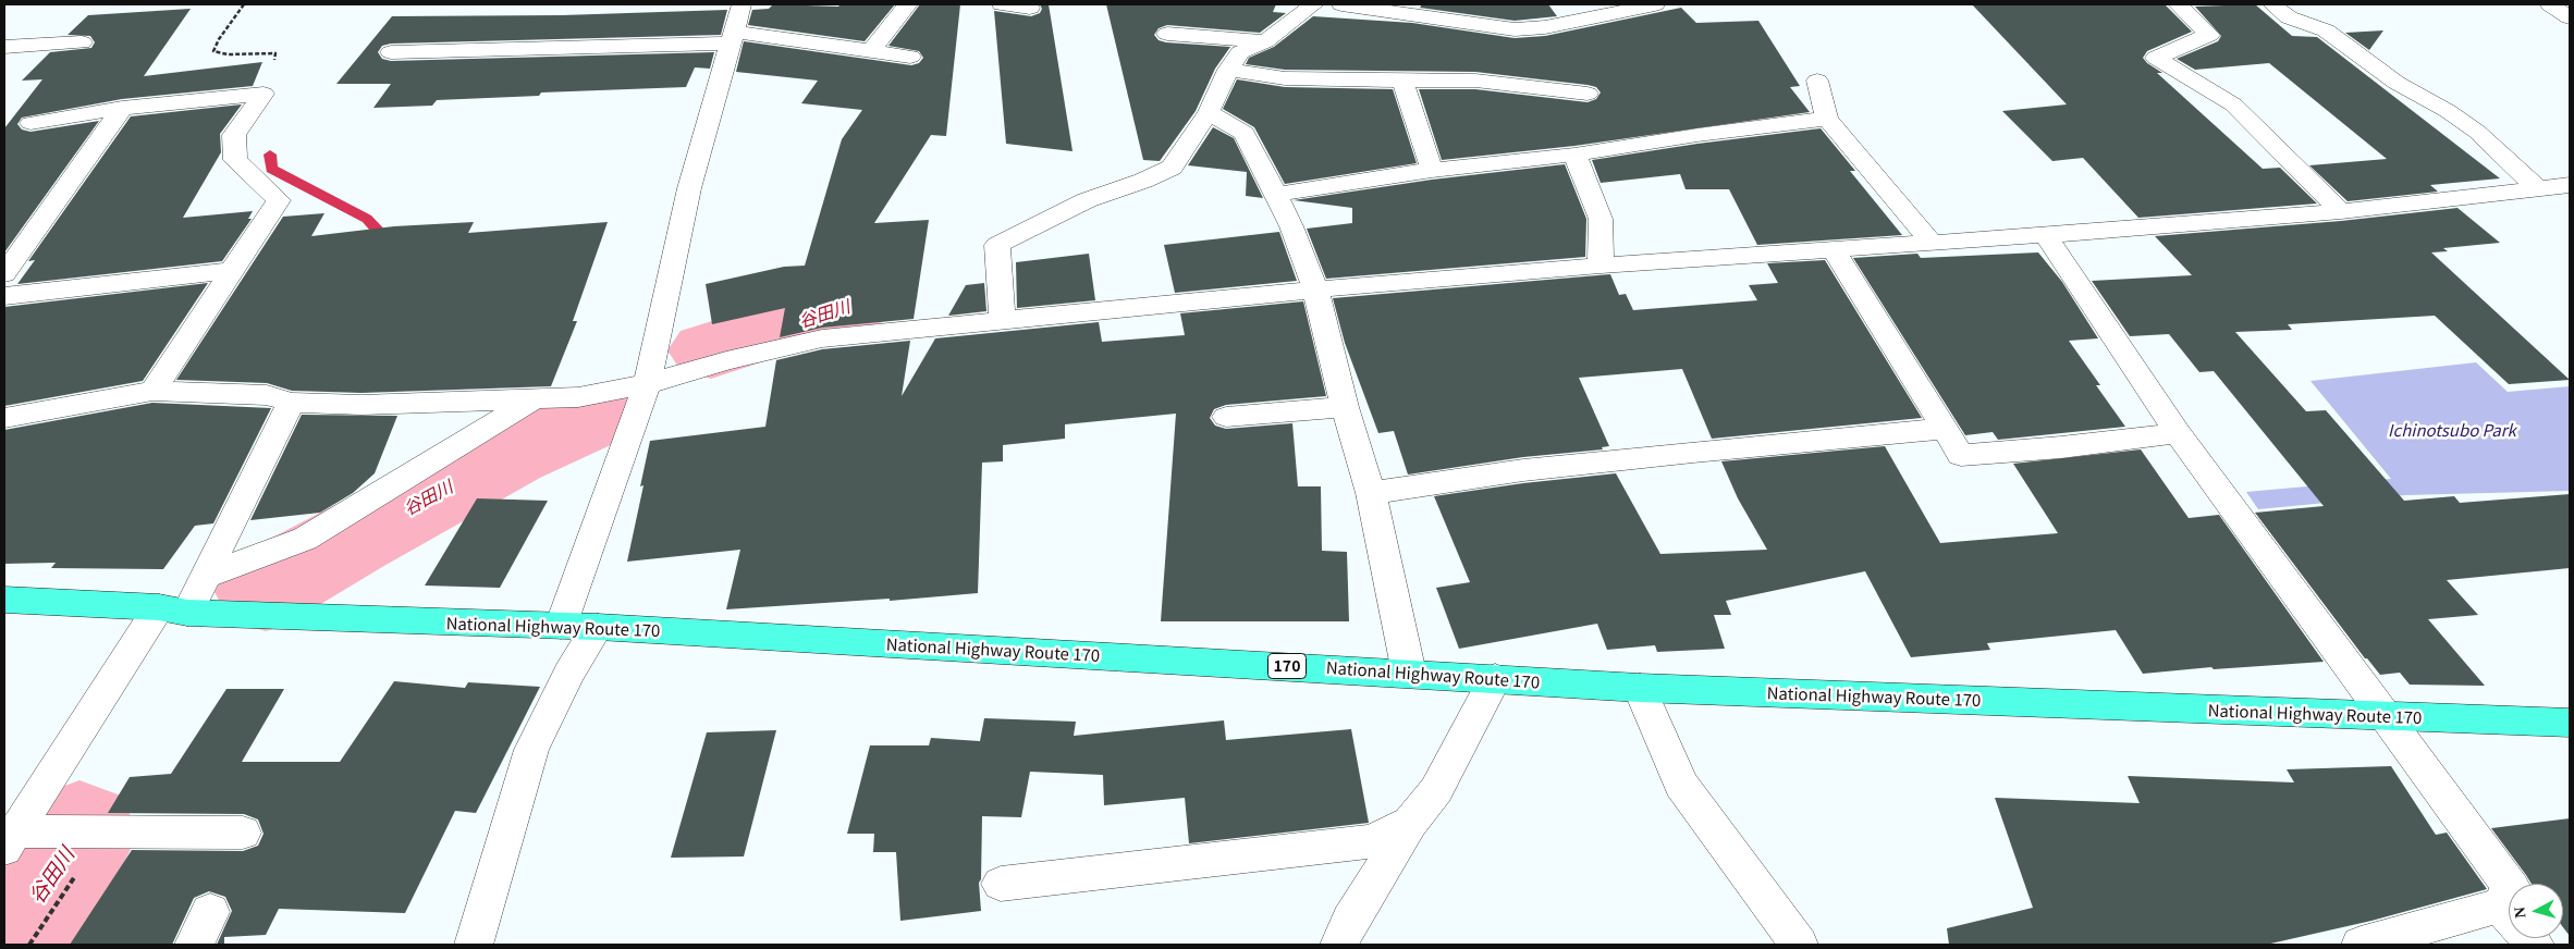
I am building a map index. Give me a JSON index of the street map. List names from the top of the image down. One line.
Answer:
{"streets":{"highway":["National Highway Route 170","170"]},"water":["谷田川"],"parks":["Ichinotsubo Park"],"north":"left"}
